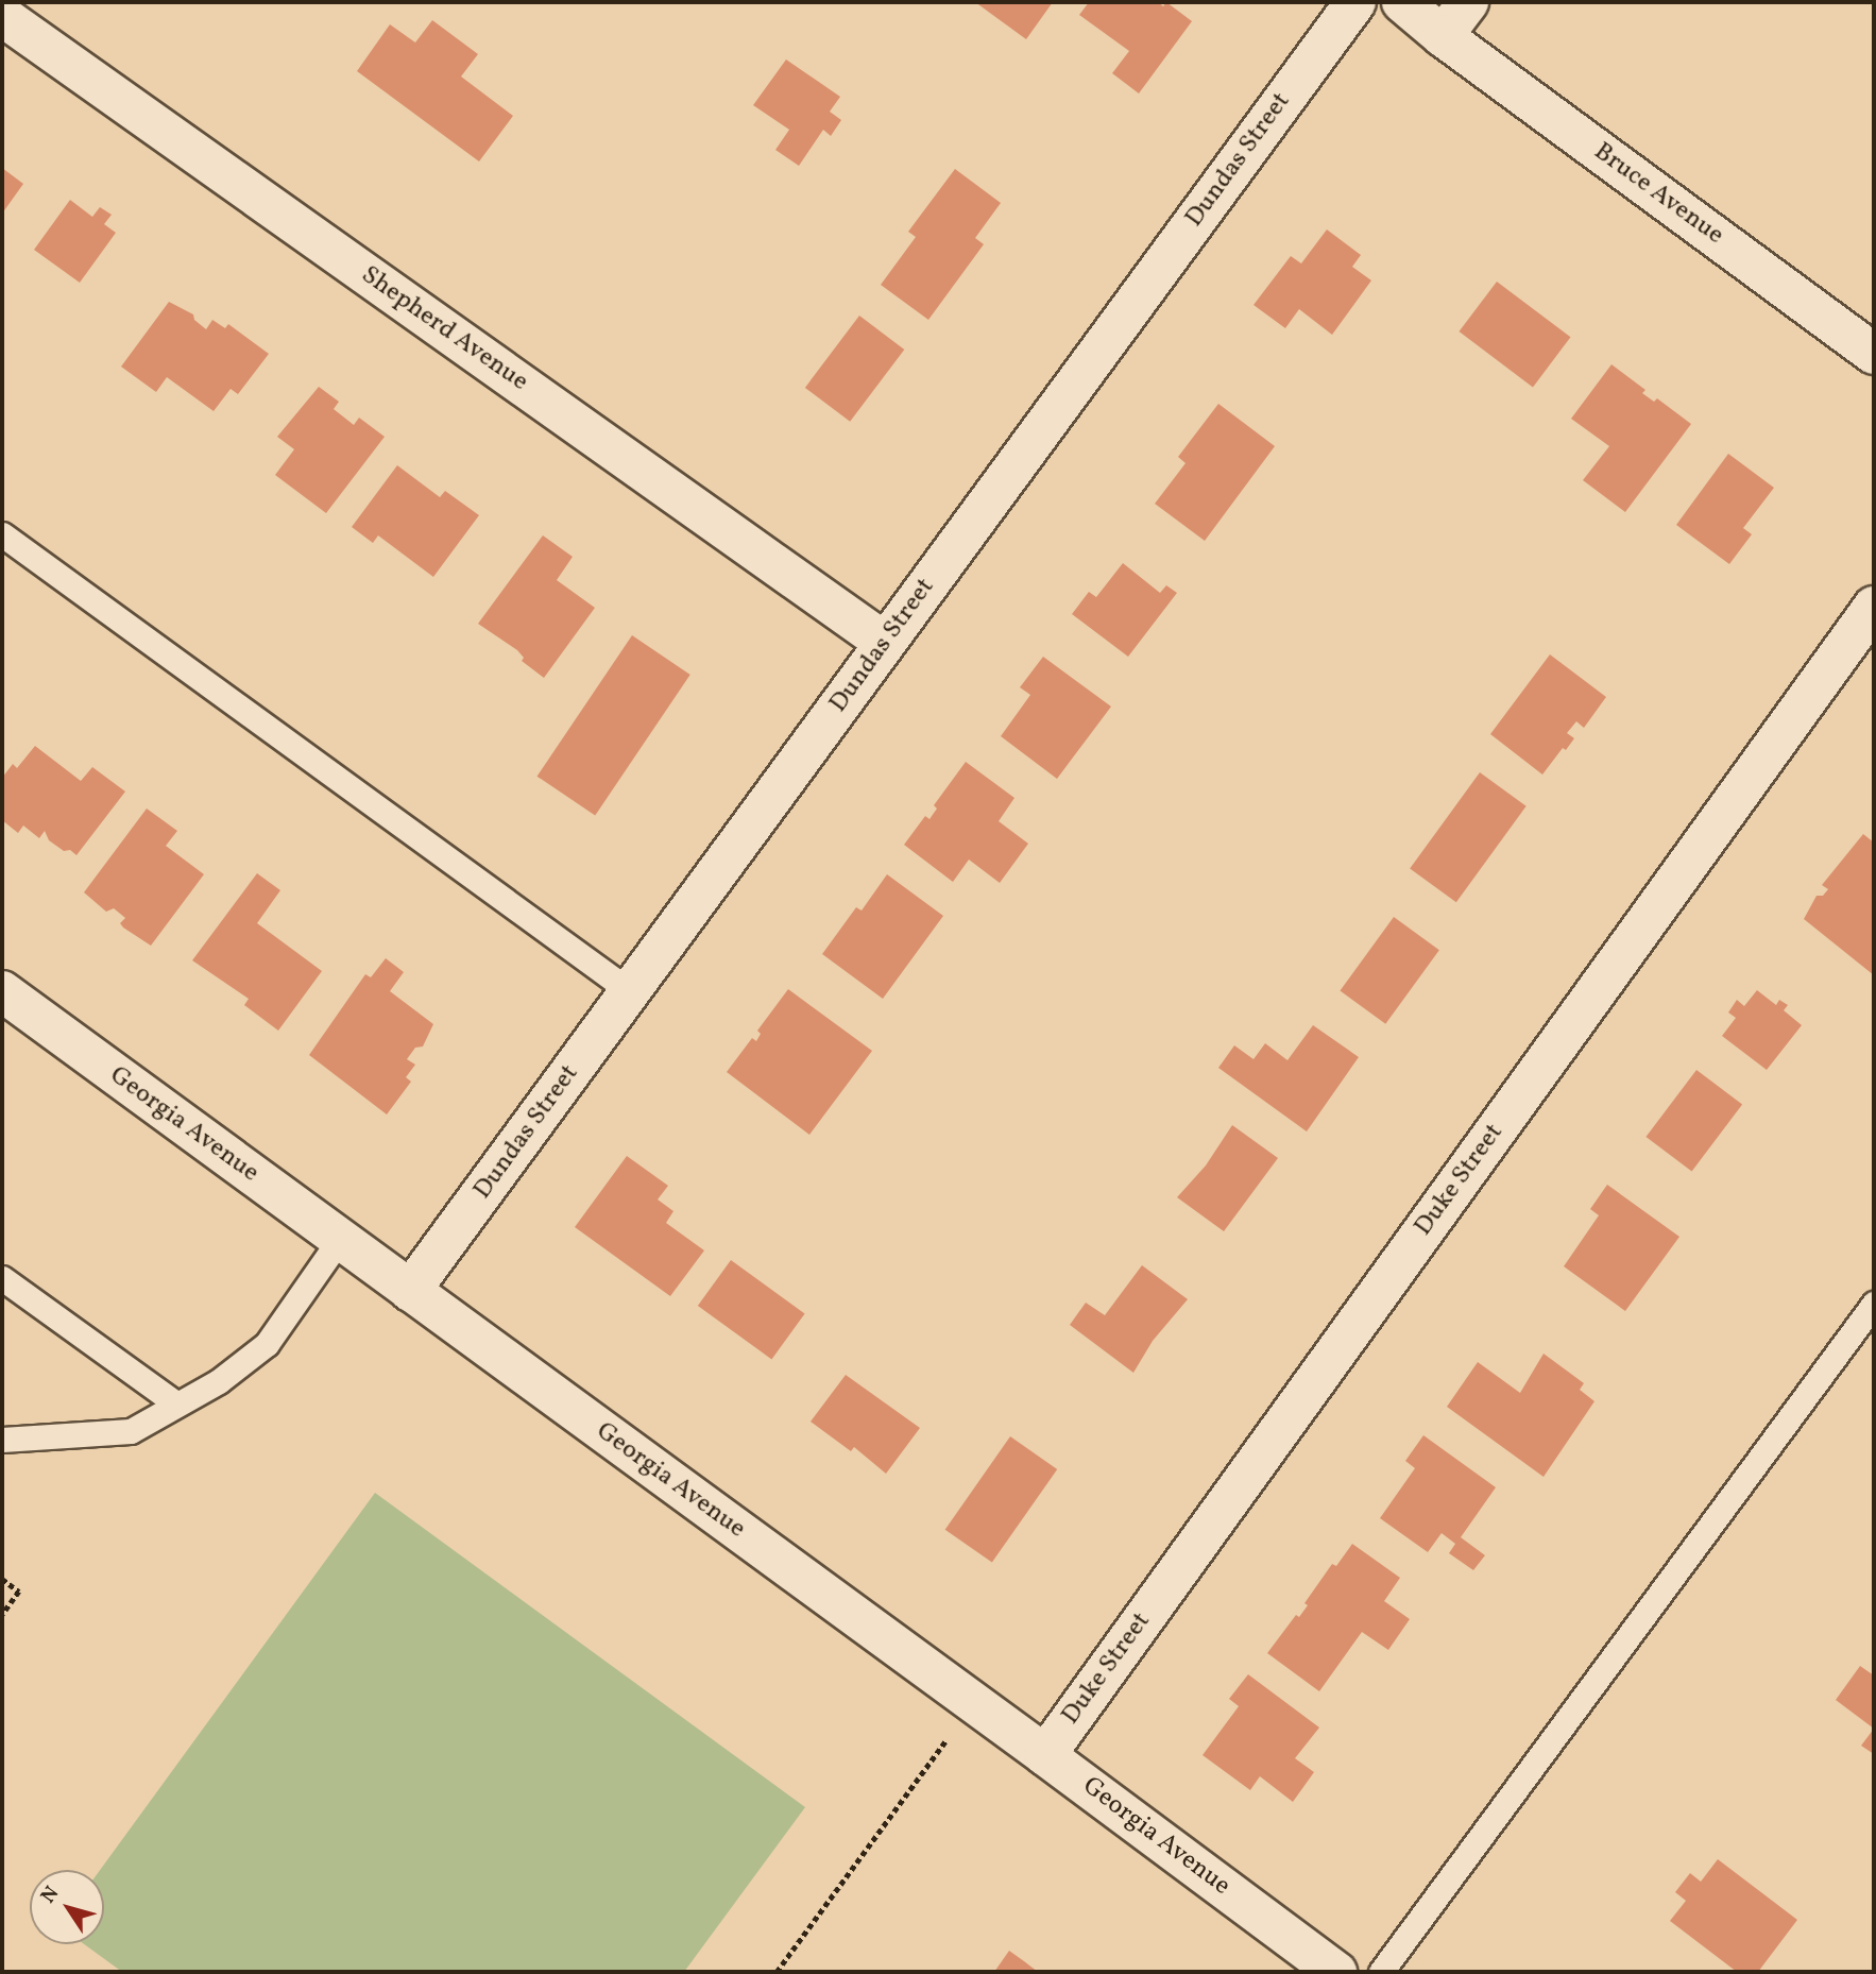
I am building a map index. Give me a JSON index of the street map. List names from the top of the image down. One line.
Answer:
{"streets":{"street":["Dundas Street","Bruce Avenue","Shepherd Avenue","Georgia Avenue","Duke Street"]},"crossings":[["Dundas Street","Shepherd Avenue"],["Dundas Street","Georgia Avenue"],["Georgia Avenue","Duke Street"]],"north":"top left"}
